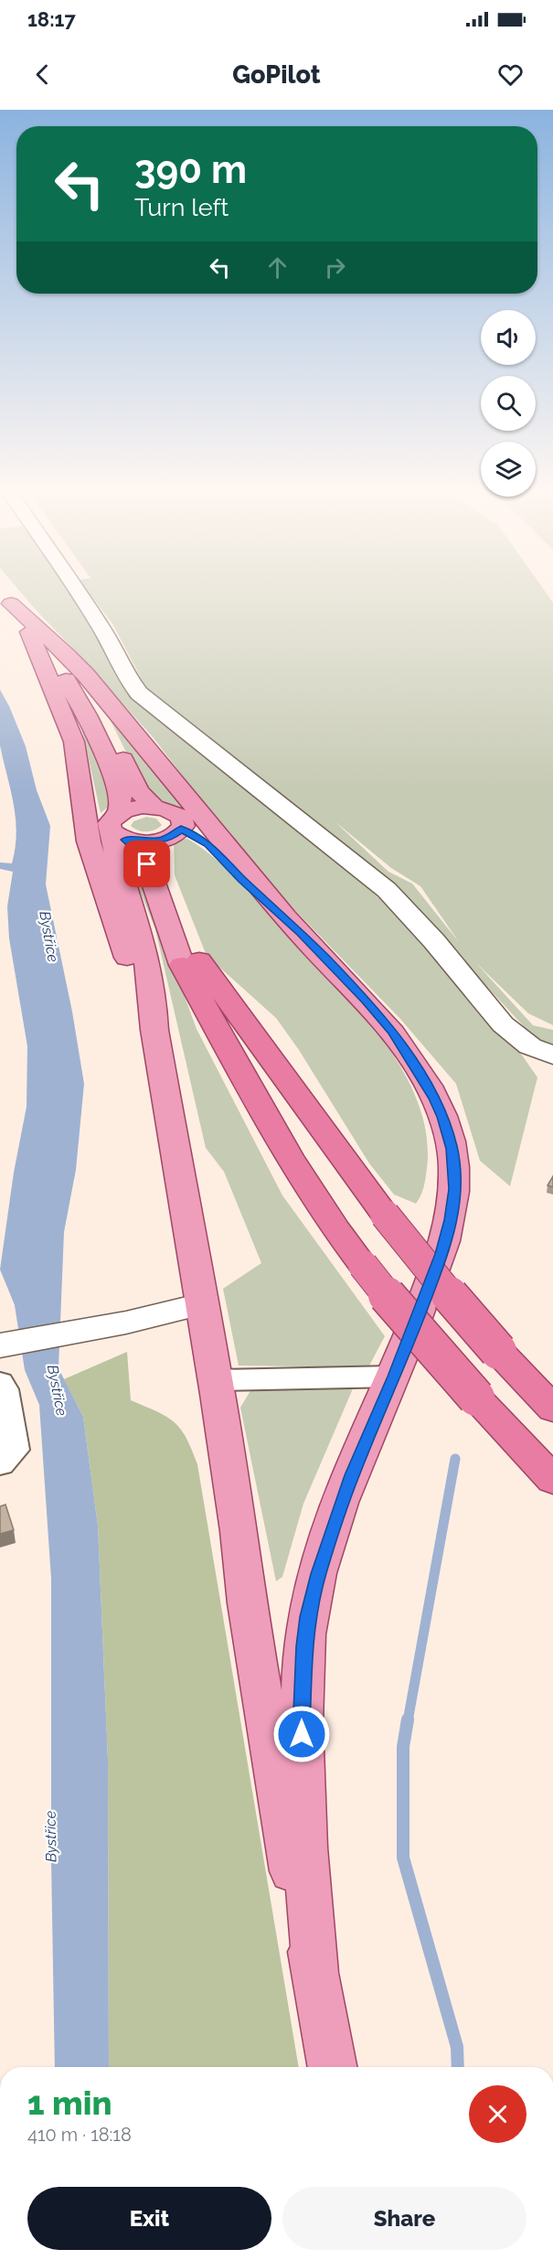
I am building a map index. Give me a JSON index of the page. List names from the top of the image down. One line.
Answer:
{"water":["Bystřice"],"page":{"status":"18:17","header":"GoPilot","turn":["390 m","Turn left"],"heading":["1 min","410 m · 18:18"],"buttons":["Exit","Share"]}}
